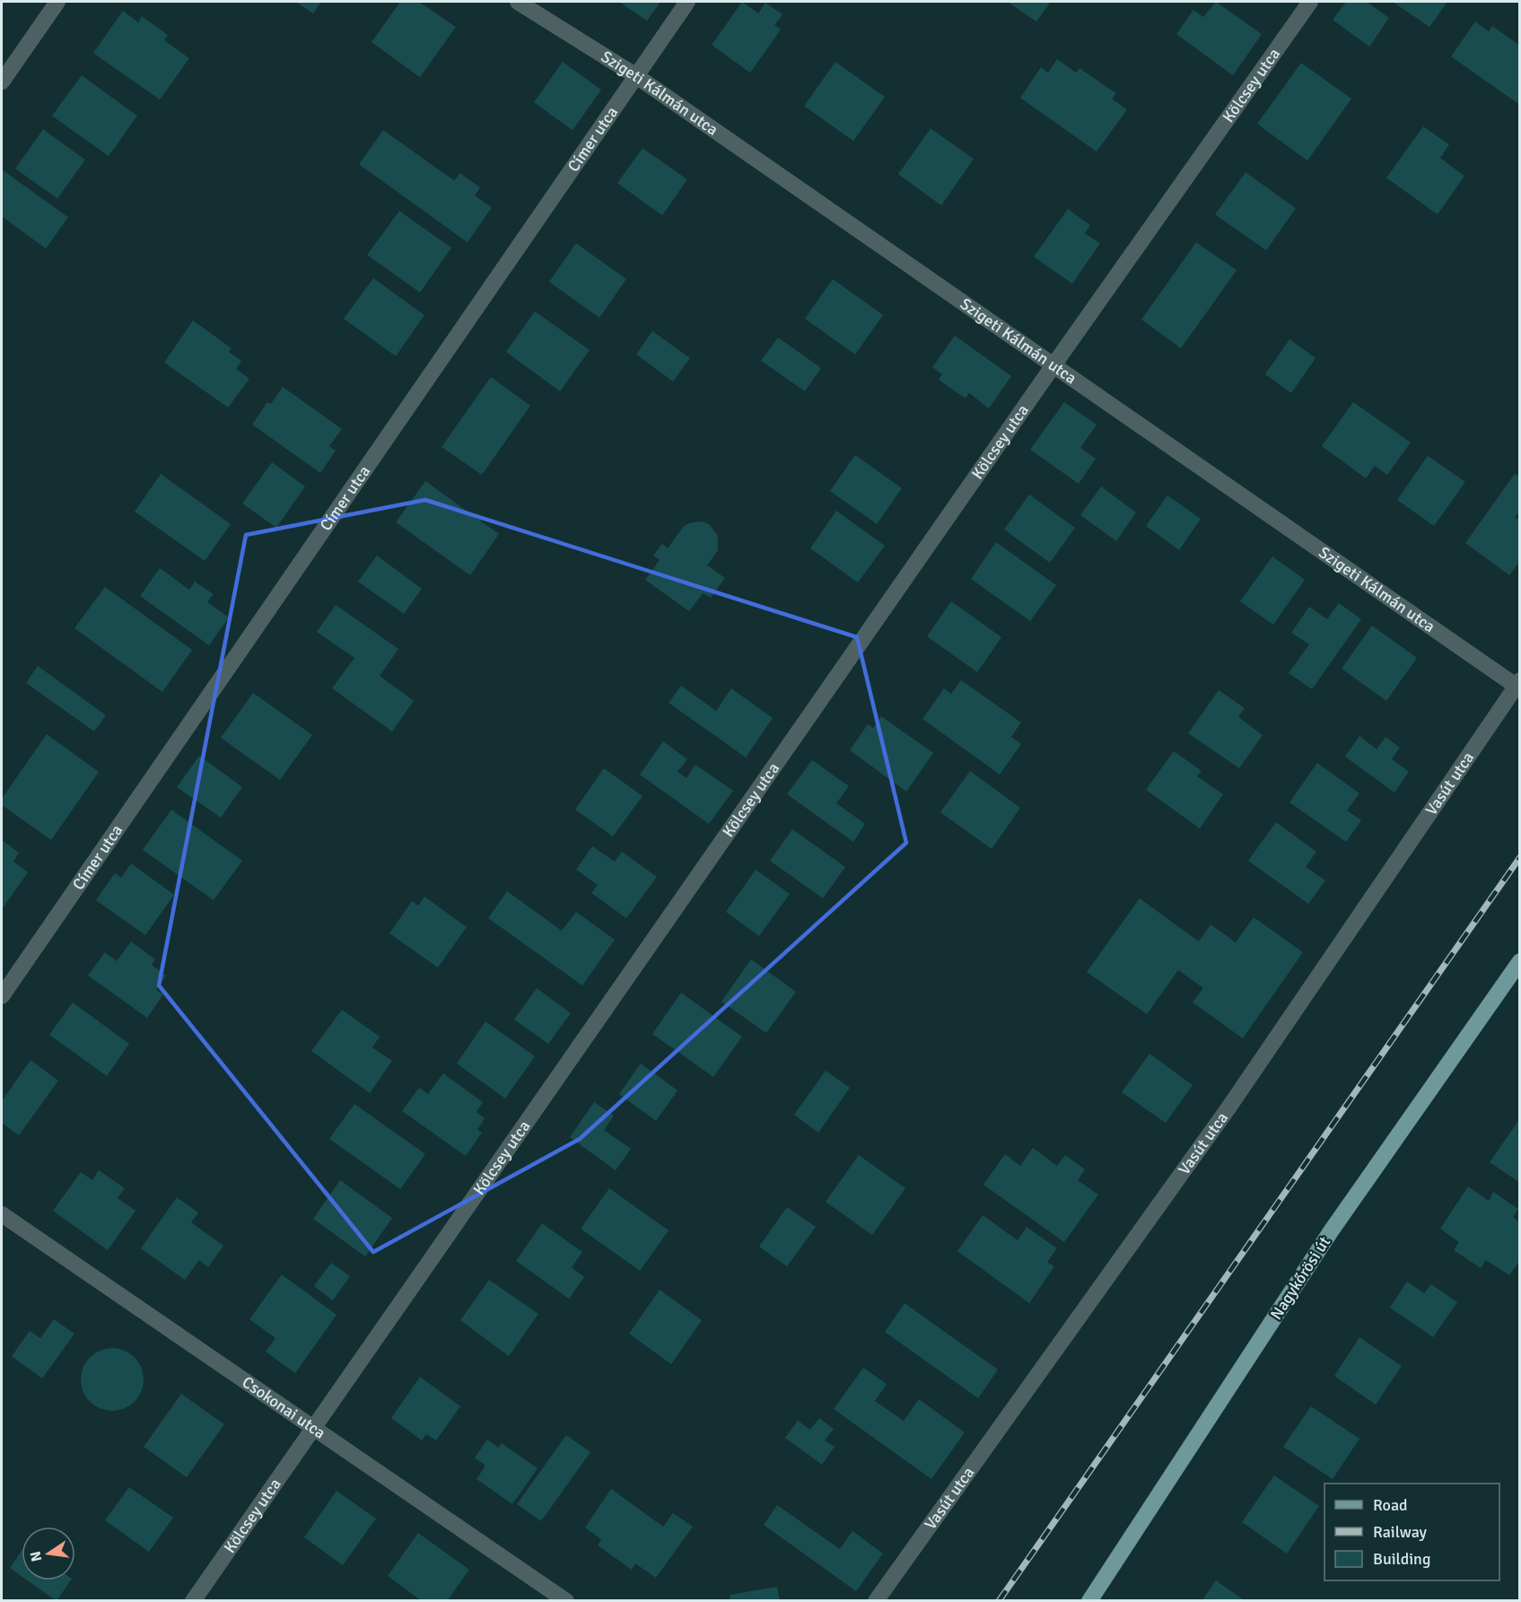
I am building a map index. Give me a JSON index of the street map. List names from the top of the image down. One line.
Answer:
{"streets":{"main road":["Nagykőrösi út"],"street":["Kölcsey utca","Szigeti Kálmán utca","Címer utca","Vasút utca","Csokonai utca"]},"crossings":[["Kölcsey utca","Szigeti Kálmán utca"],["Kölcsey utca","Csokonai utca"],["Szigeti Kálmán utca","Címer utca"],["Szigeti Kálmán utca","Vasút utca"]],"legend":["Road","Railway","Building"],"north":"left"}
